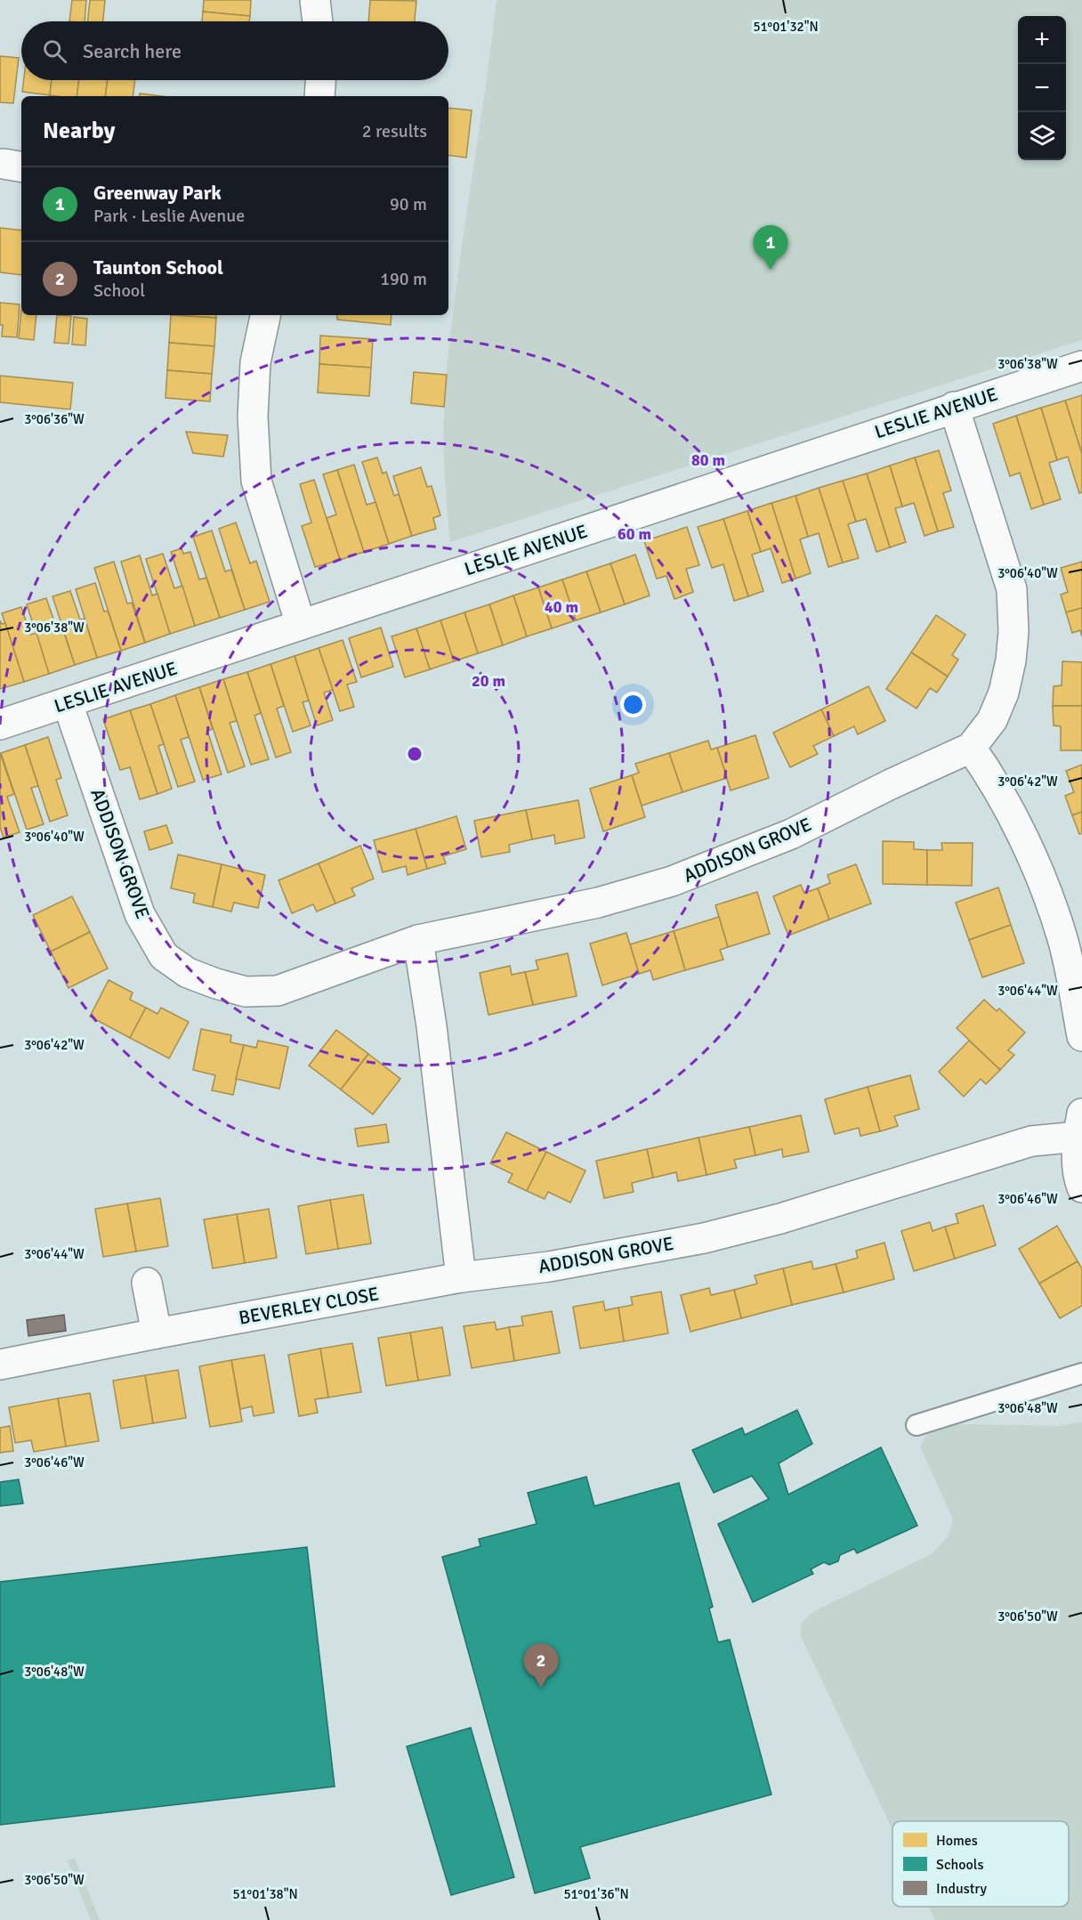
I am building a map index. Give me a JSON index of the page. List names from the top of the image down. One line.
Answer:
{"streets":{"street":["LESLIE AVENUE","ADDISON GROVE","BEVERLEY CLOSE"]},"crossings":[["LESLIE AVENUE","ADDISON GROVE"],["ADDISON GROVE","BEVERLEY CLOSE"]],"legend":["Homes","Schools","Industry"],"page":{"map_buttons":["+","−"],"search":"Search here","heading":["Nearby","2 results"],"list":[{"mark":"1","name":"Greenway Park","note":"Park · Leslie Avenue","value":"90 m"},{"mark":"2","name":"Taunton School","note":"School","value":"190 m"}],"pins":["1","2"]},"coordinates":["51°01'32\"N","3°06'38\"W","3°06'36\"W","3°06'40\"W","3°06'42\"W","3°06'44\"W","3°06'46\"W","3°06'48\"W","3°06'50\"W","51°01'38\"N","51°01'36\"N"],"rings":["80 m","60 m","40 m","20 m"]}
